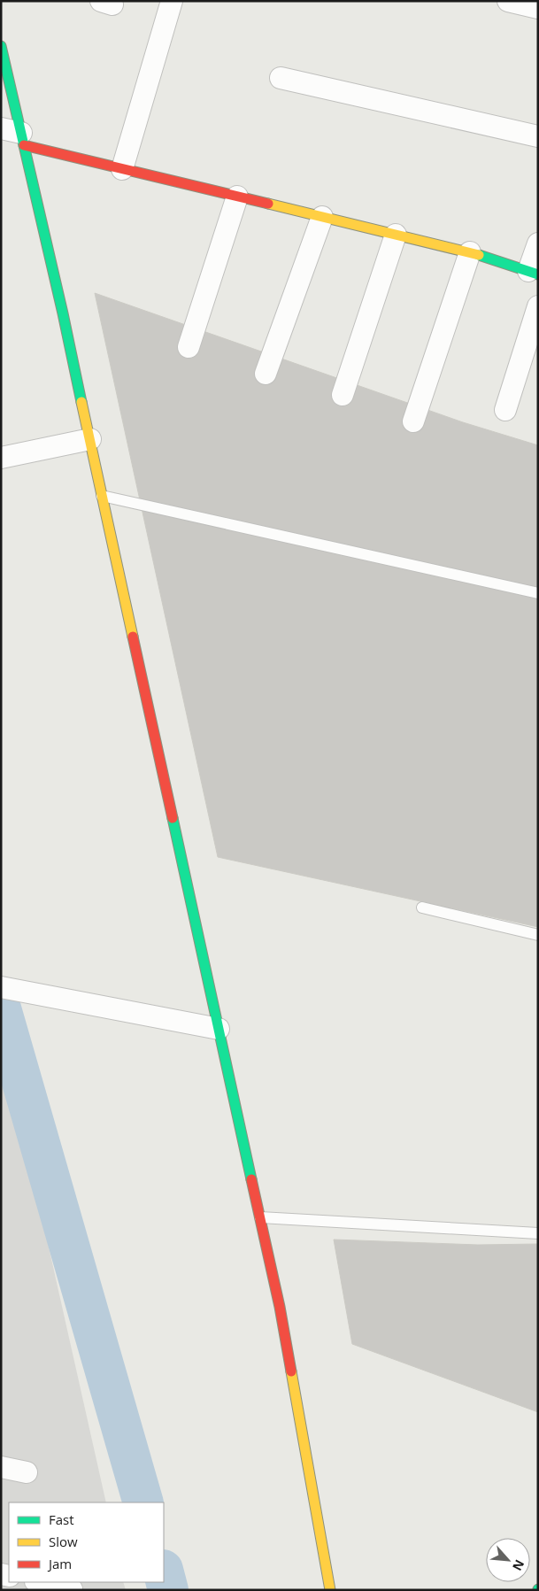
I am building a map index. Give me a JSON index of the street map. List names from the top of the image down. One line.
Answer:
{"legend":["Fast","Slow","Jam"],"north":"bottom right"}
